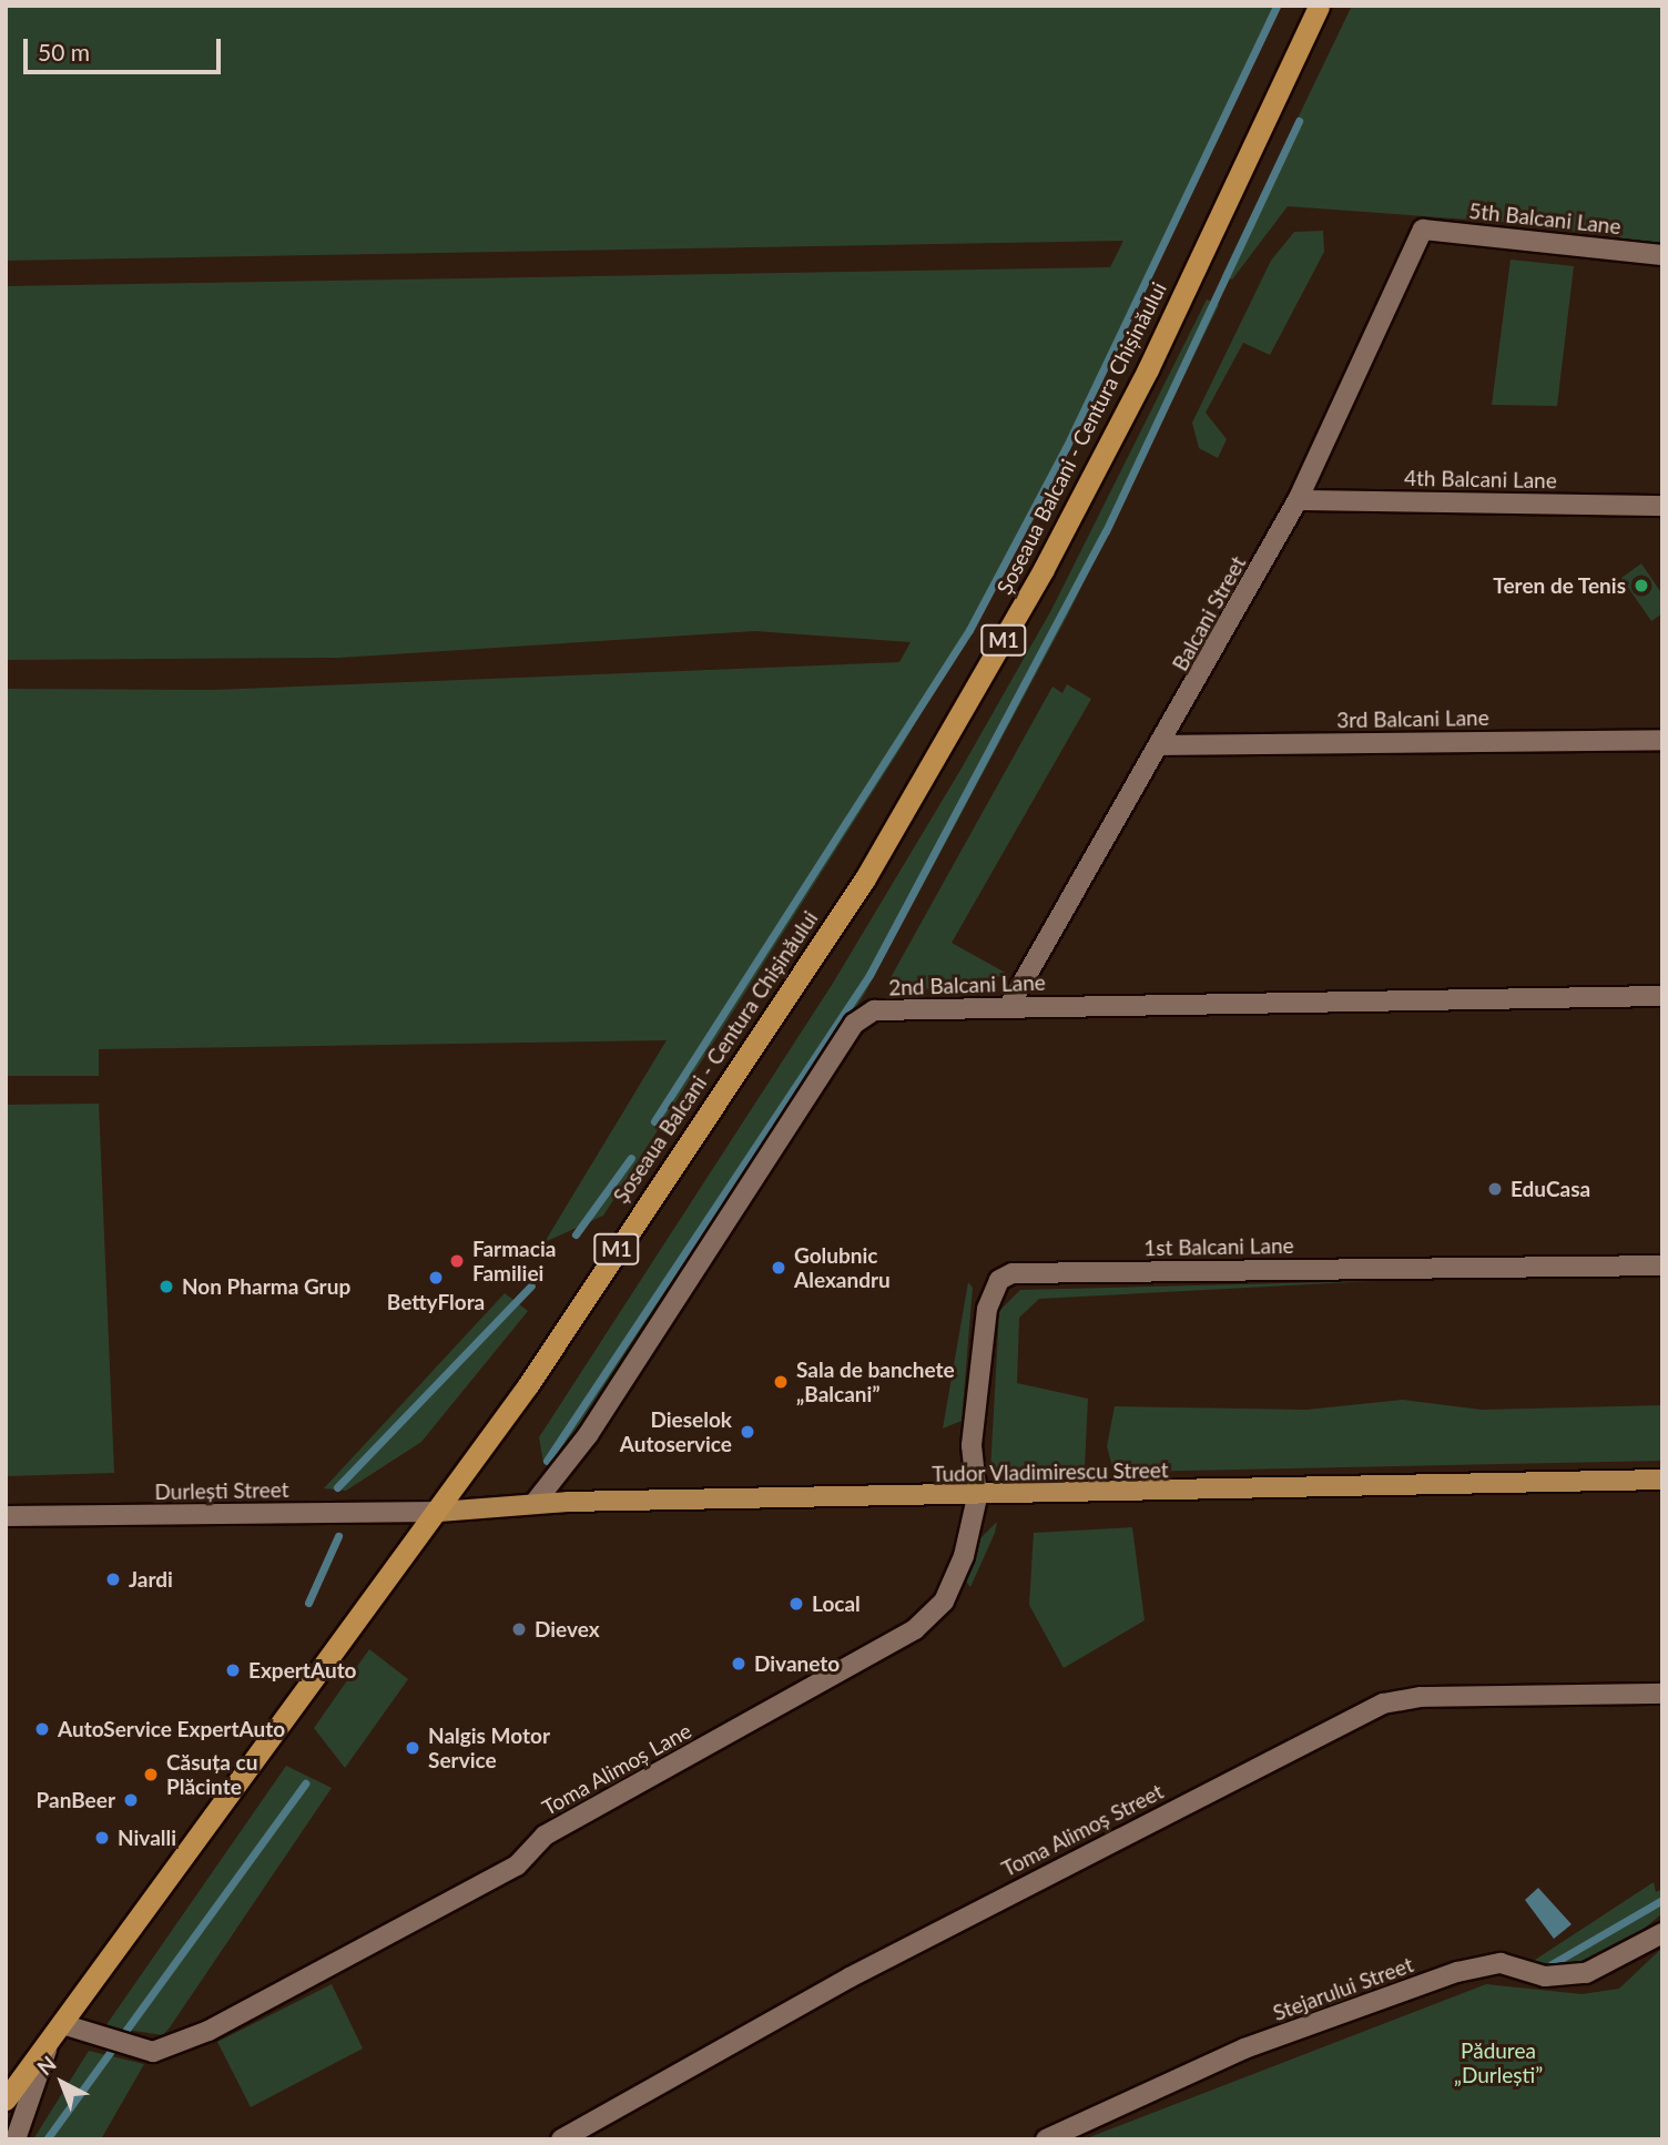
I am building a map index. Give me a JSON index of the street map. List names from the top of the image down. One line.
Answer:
{"streets":{"highway":["Șoseaua Balcani - Centura Chișinăului","M1"],"main road":["Tudor Vladimirescu Street"],"street":["5th Balcani Lane","4th Balcani Lane","Balcani Street","3rd Balcani Lane","2nd Balcani Lane","1st Balcani Lane","Durlești Street","Toma Alimoș Lane","Toma Alimoș Street","Stejarului Street"]},"crossings":[["5th Balcani Lane","Balcani Street"],["Șoseaua Balcani - Centura Chișinăului","Tudor Vladimirescu Street"],["Șoseaua Balcani - Centura Chișinăului","Durlești Street"],["Șoseaua Balcani - Centura Chișinăului","Toma Alimoș Lane"],["4th Balcani Lane","Balcani Street"],["Balcani Street","3rd Balcani Lane"],["Balcani Street","2nd Balcani Lane"],["2nd Balcani Lane","Tudor Vladimirescu Street"],["1st Balcani Lane","Tudor Vladimirescu Street"],["1st Balcani Lane","Toma Alimoș Lane"],["Tudor Vladimirescu Street","Durlești Street"],["Tudor Vladimirescu Street","Toma Alimoș Lane"]],"parks":["Pădurea „Durlești”"],"places":["Teren de Tenis","EduCasa","Farmacia Familiei","Golubnic Alexandru","BettyFlora","Non Pharma Grup","Sala de banchete „Balcani”","Dieselok Autoservice","Jardi","Local","Dievex","Divaneto","ExpertAuto","AutoService ExpertAuto","Nalgis Motor Service","Căsuța cu Plăcinte","PanBeer","Nivalli"],"scale_bar":"50 m","north":"top left"}
